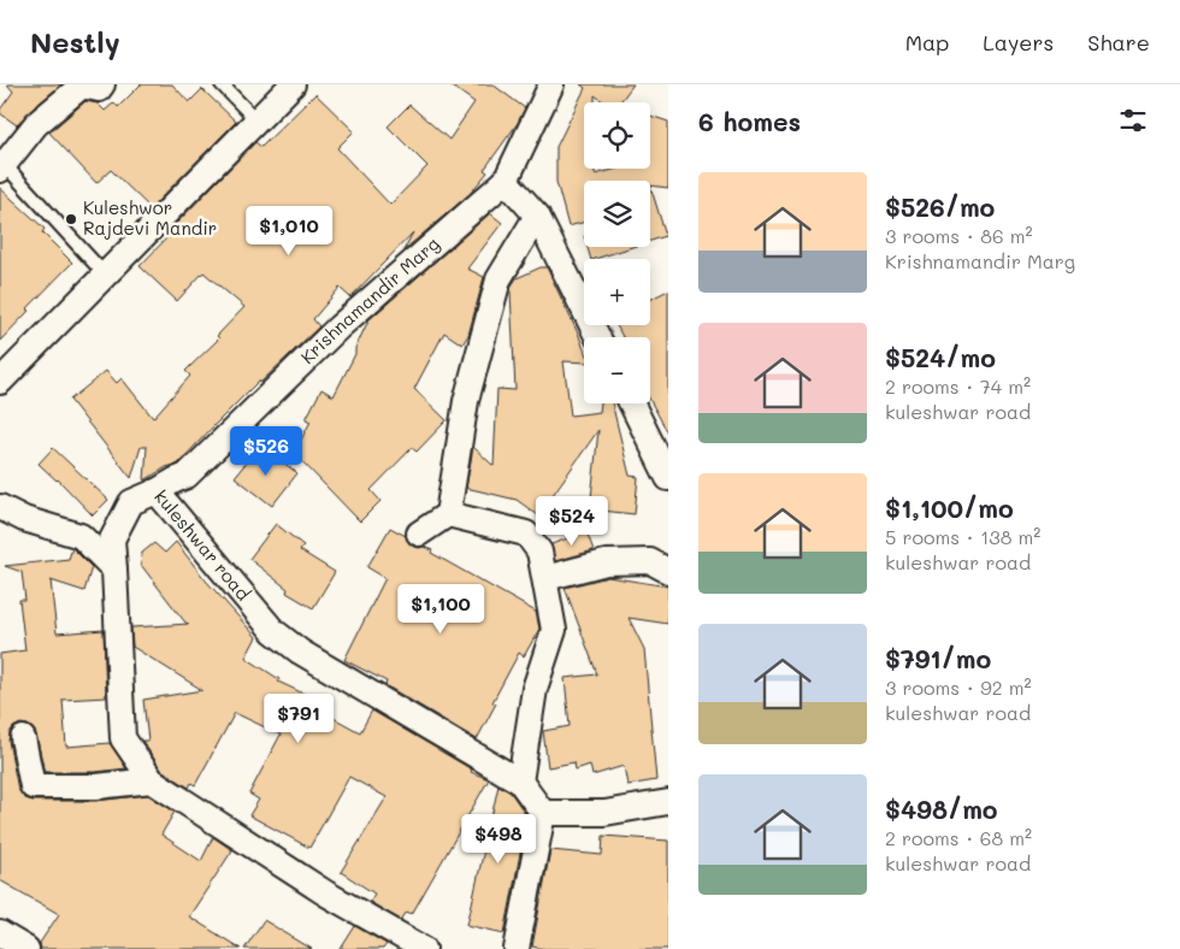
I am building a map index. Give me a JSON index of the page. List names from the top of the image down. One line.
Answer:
{"streets":{"street":["Krishnamandir Marg","kuleshwar road"]},"crossings":[["Krishnamandir Marg","kuleshwar road"]],"places":["Kuleshwor Rajdevi Mandir"],"page":{"header":"Nestly","nav":["Map","Layers","Share"],"heading":"6 homes","map_buttons":["+","−"],"list":[{"name":"$526/mo","note":"3 rooms · 86 m² · Krishnamandir Marg"},{"name":"$524/mo","note":"2 rooms · 74 m² · kuleshwar road"},{"name":"$1,100/mo","note":"5 rooms · 138 m² · kuleshwar road"},{"name":"$791/mo","note":"3 rooms · 92 m² · kuleshwar road"},{"name":"$498/mo","note":"2 rooms · 68 m² · kuleshwar road"}],"price":["$1,010","$526","$524","$1,100","$791","$498"]}}
